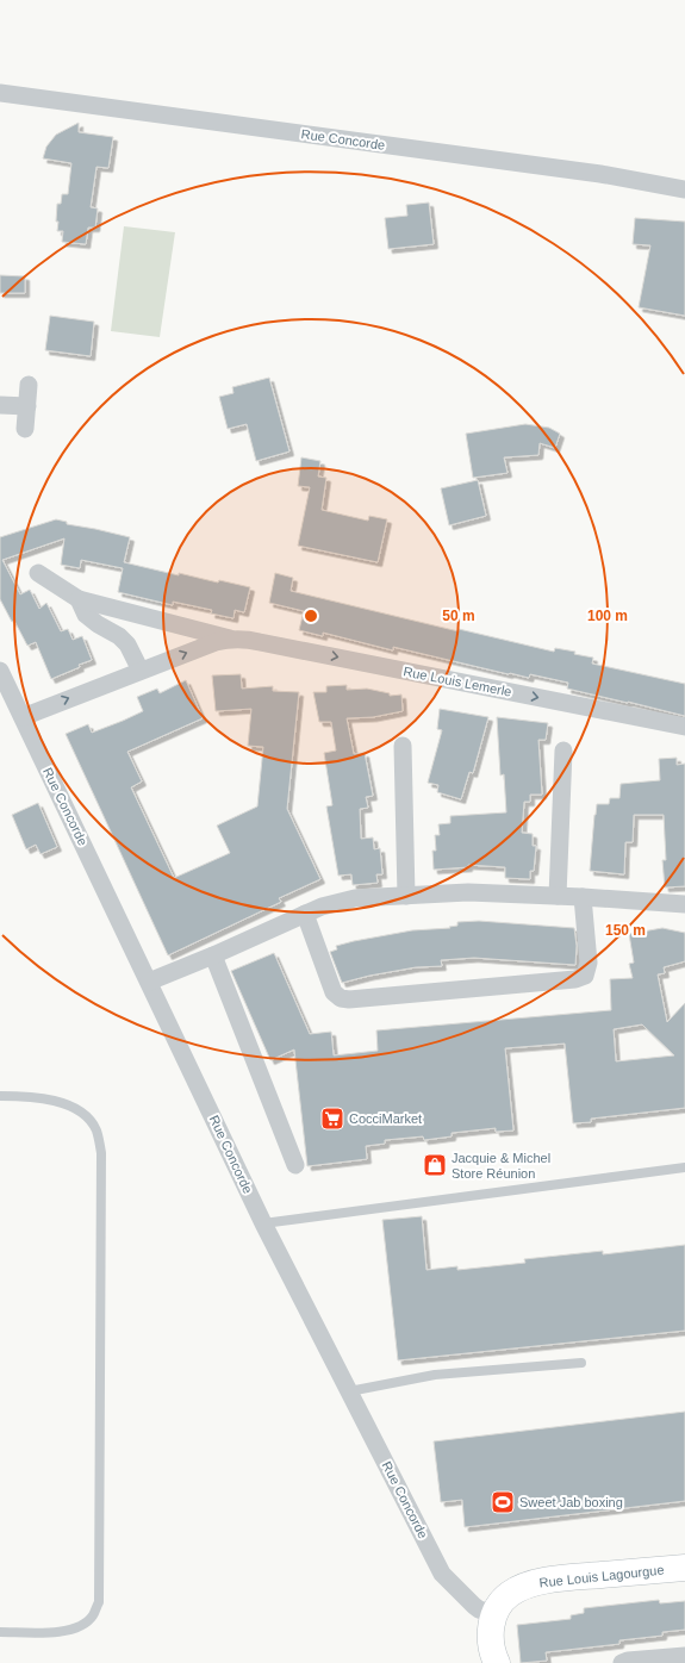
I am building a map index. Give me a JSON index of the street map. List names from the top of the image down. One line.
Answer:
{"streets":{"main road":["Rue Louis Lagourgue"],"street":["Rue Concorde","Rue Louis Lemerle"]},"crossings":[["Rue Concorde","Rue Louis Lemerle"],["Rue Concorde","Rue Louis Lagourgue"]],"one_way":["Rue Louis Lemerle"],"places":{"supermarket":["CocciMarket"],"shop":["Jacquie & Michel Store Réunion"],"sports":["Sweet Jab boxing"]},"rings":["50 m","100 m","150 m"]}
